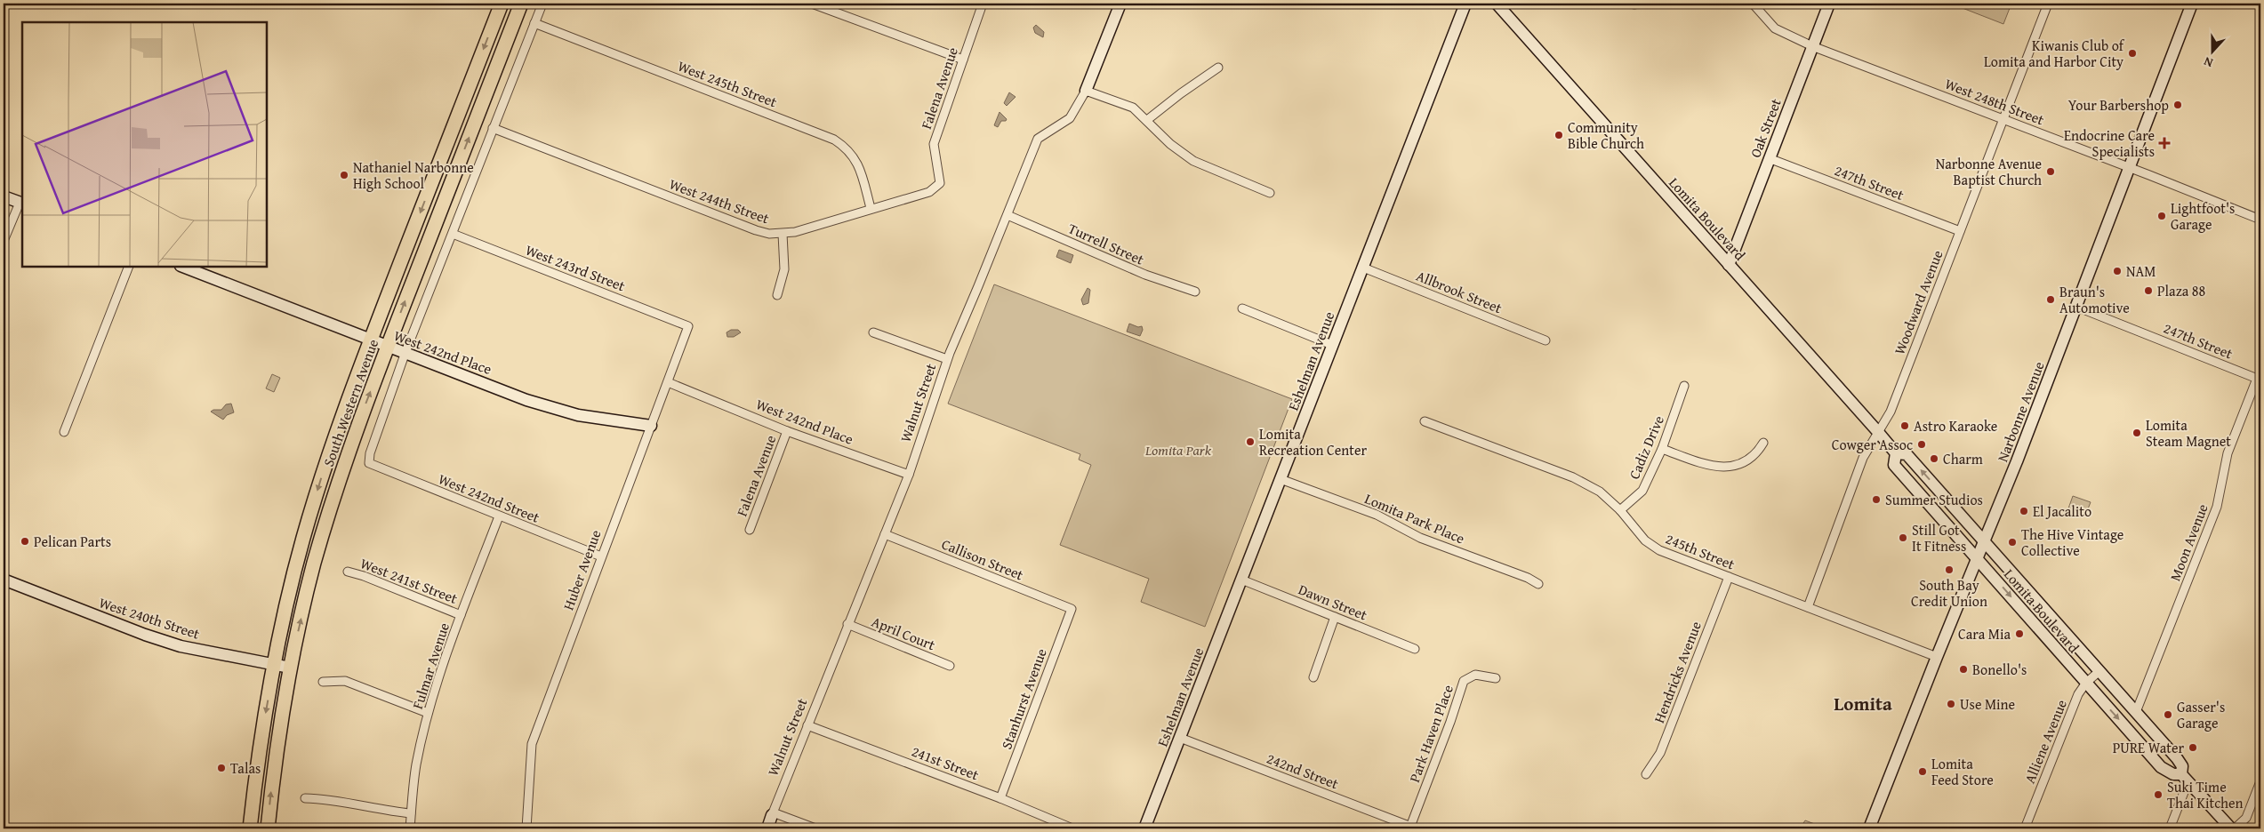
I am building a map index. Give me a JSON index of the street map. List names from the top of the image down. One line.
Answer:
{"streets":{"main road":["Oak Street","Lomita Boulevard","West 242nd Place","Eshelman Avenue","South Western Avenue","Walnut Street","Narbonne Avenue","West 240th Street"],"street":["West 245th Street","Falena Avenue","West 248th Street","247th Street","West 244th Street","Turrell Street","West 243rd Street","Allbrook Street","Woodward Avenue","Cadiz Drive","West 242nd Street","Lomita Park Place","Moon Avenue","245th Street","Callison Street","Huber Avenue","West 241st Street","Dawn Street","April Court","Fulmar Avenue","Hendricks Avenue","Stanhurst Avenue","Park Haven Place","Alliene Avenue","241st Street","242nd Street"]},"crossings":[["West 245th Street","West 244th Street"],["Falena Avenue","West 244th Street"],["Falena Avenue","West 242nd Place"],["West 248th Street","Oak Street"],["West 248th Street","Woodward Avenue"],["West 248th Street","Narbonne Avenue"],["Oak Street","247th Street"],["Oak Street","Lomita Boulevard"],["247th Street","Woodward Avenue"],["247th Street","Narbonne Avenue"],["247th Street","Moon Avenue"],["Lomita Boulevard","Woodward Avenue"],["Lomita Boulevard","Narbonne Avenue"],["Lomita Boulevard","Moon Avenue"],["Lomita Boulevard","Alliene Avenue"],["Turrell Street","Walnut Street"],["West 243rd Street","Huber Avenue"],["Allbrook Street","Eshelman Avenue"],["Woodward Avenue","245th Street"],["West 242nd Place","South Western Avenue"],["West 242nd Place","Walnut Street"],["West 242nd Place","West 242nd Street"],["West 242nd Place","Huber Avenue"],["Eshelman Avenue","Lomita Park Place"],["Eshelman Avenue","Dawn Street"],["Eshelman Avenue","242nd Street"],["South Western Avenue","West 240th Street"],["Walnut Street","Callison Street"],["Walnut Street","April Court"],["Walnut Street","241st Street"],["Narbonne Avenue","245th Street"],["Cadiz Drive","245th Street"],["West 242nd Street","Huber Avenue"],["West 242nd Street","Fulmar Avenue"],["245th Street","Hendricks Avenue"],["Callison Street","Stanhurst Avenue"],["West 241st Street","Fulmar Avenue"],["Stanhurst Avenue","241st Street"],["Park Haven Place","242nd Street"]],"districts":["Lomita"],"parks":["Lomita Park"],"places":{"other":["Kiwanis Club of Lomita and Harbor City","Your Barbershop","Community Bible Church","Narbonne Avenue Baptist Church","Nathaniel Narbonne High School","Lightfoot's Garage","NAM","Plaza 88","Braun's Automotive","Astro Karaoke","Lomita Steam Magnet","Lomita Recreation Center","Cowger Assoc","Charm","Summer Studios","El Jacalito","Still Got It Fitness","Pelican Parts","The Hive Vintage Collective","South Bay Credit Union","Cara Mia","Bonello's","Use Mine","Gasser's Garage","PURE Water","Talas","Lomita Feed Store","Suki Time Thai Kitchen"],"health":["Endocrine Care Specialists"]},"north":"bottom"}
